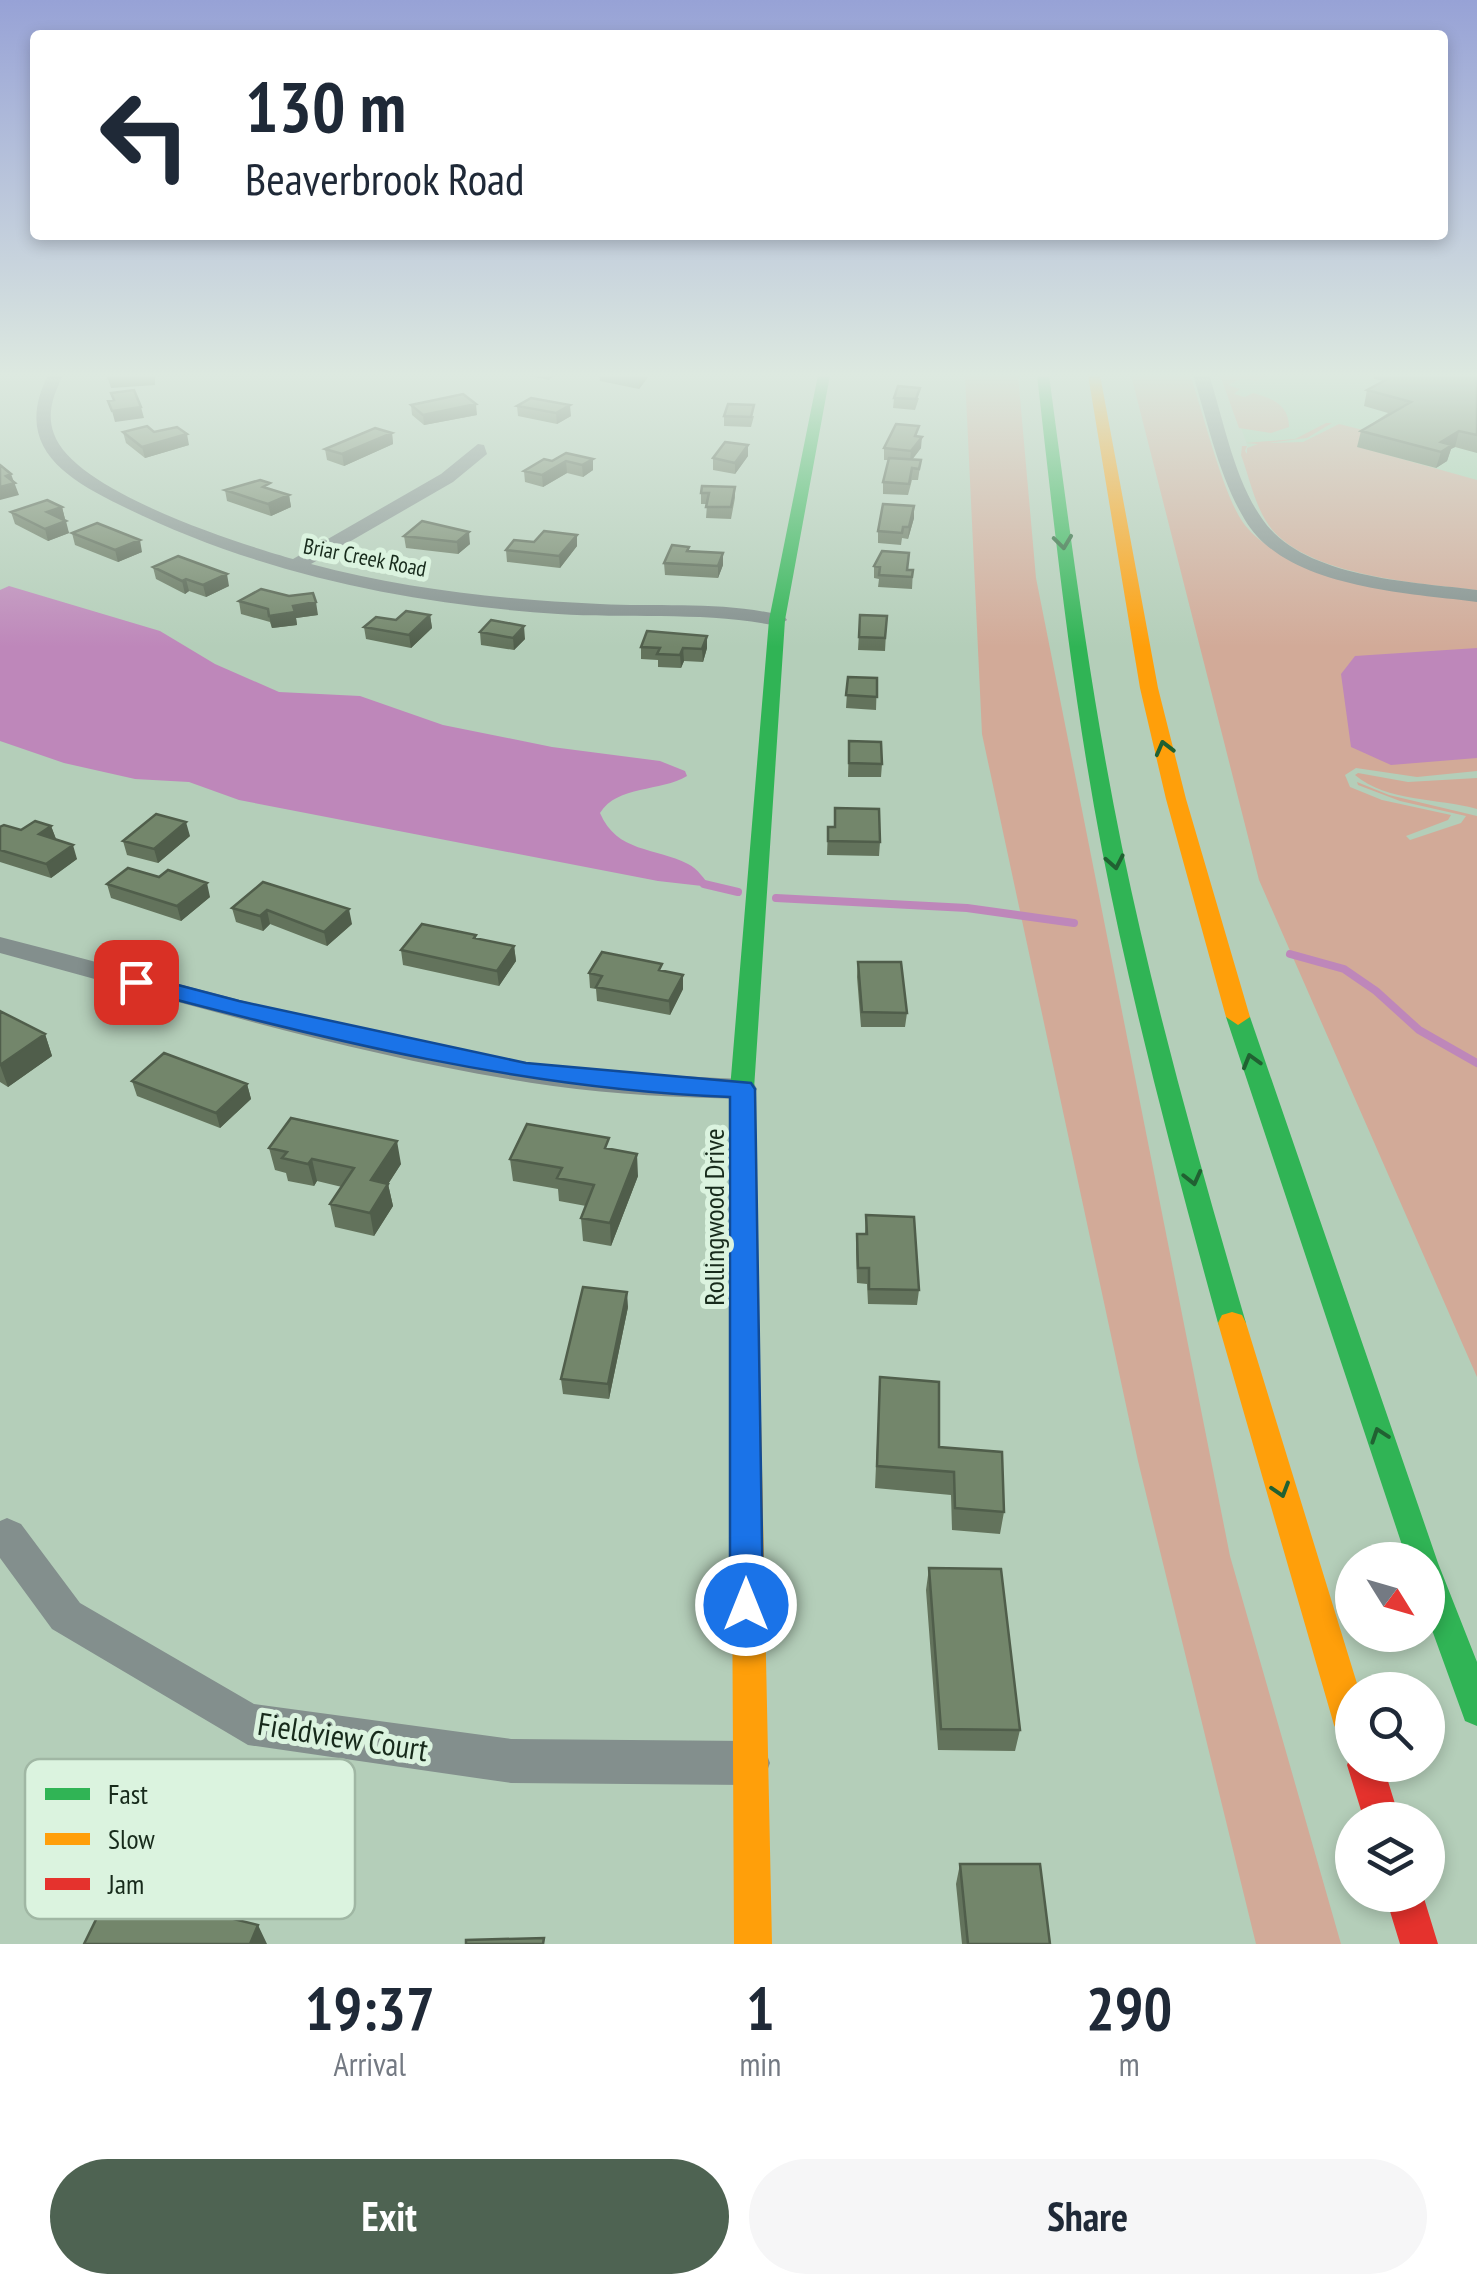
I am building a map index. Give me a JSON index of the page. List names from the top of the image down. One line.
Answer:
{"streets":{"main road":["Rollingwood Drive"],"street":["Briar Creek Road","Fieldview Court"]},"crossings":[["Briar Creek Road","Rollingwood Drive"],["Rollingwood Drive","Fieldview Court"]],"legend":["Fast","Slow","Jam"],"north":"bottom right","page":{"turn":["130 m","Beaverbrook Road"],"eta":["19:37","Arrival","1","min","290","m"],"buttons":["Exit","Share"]}}
